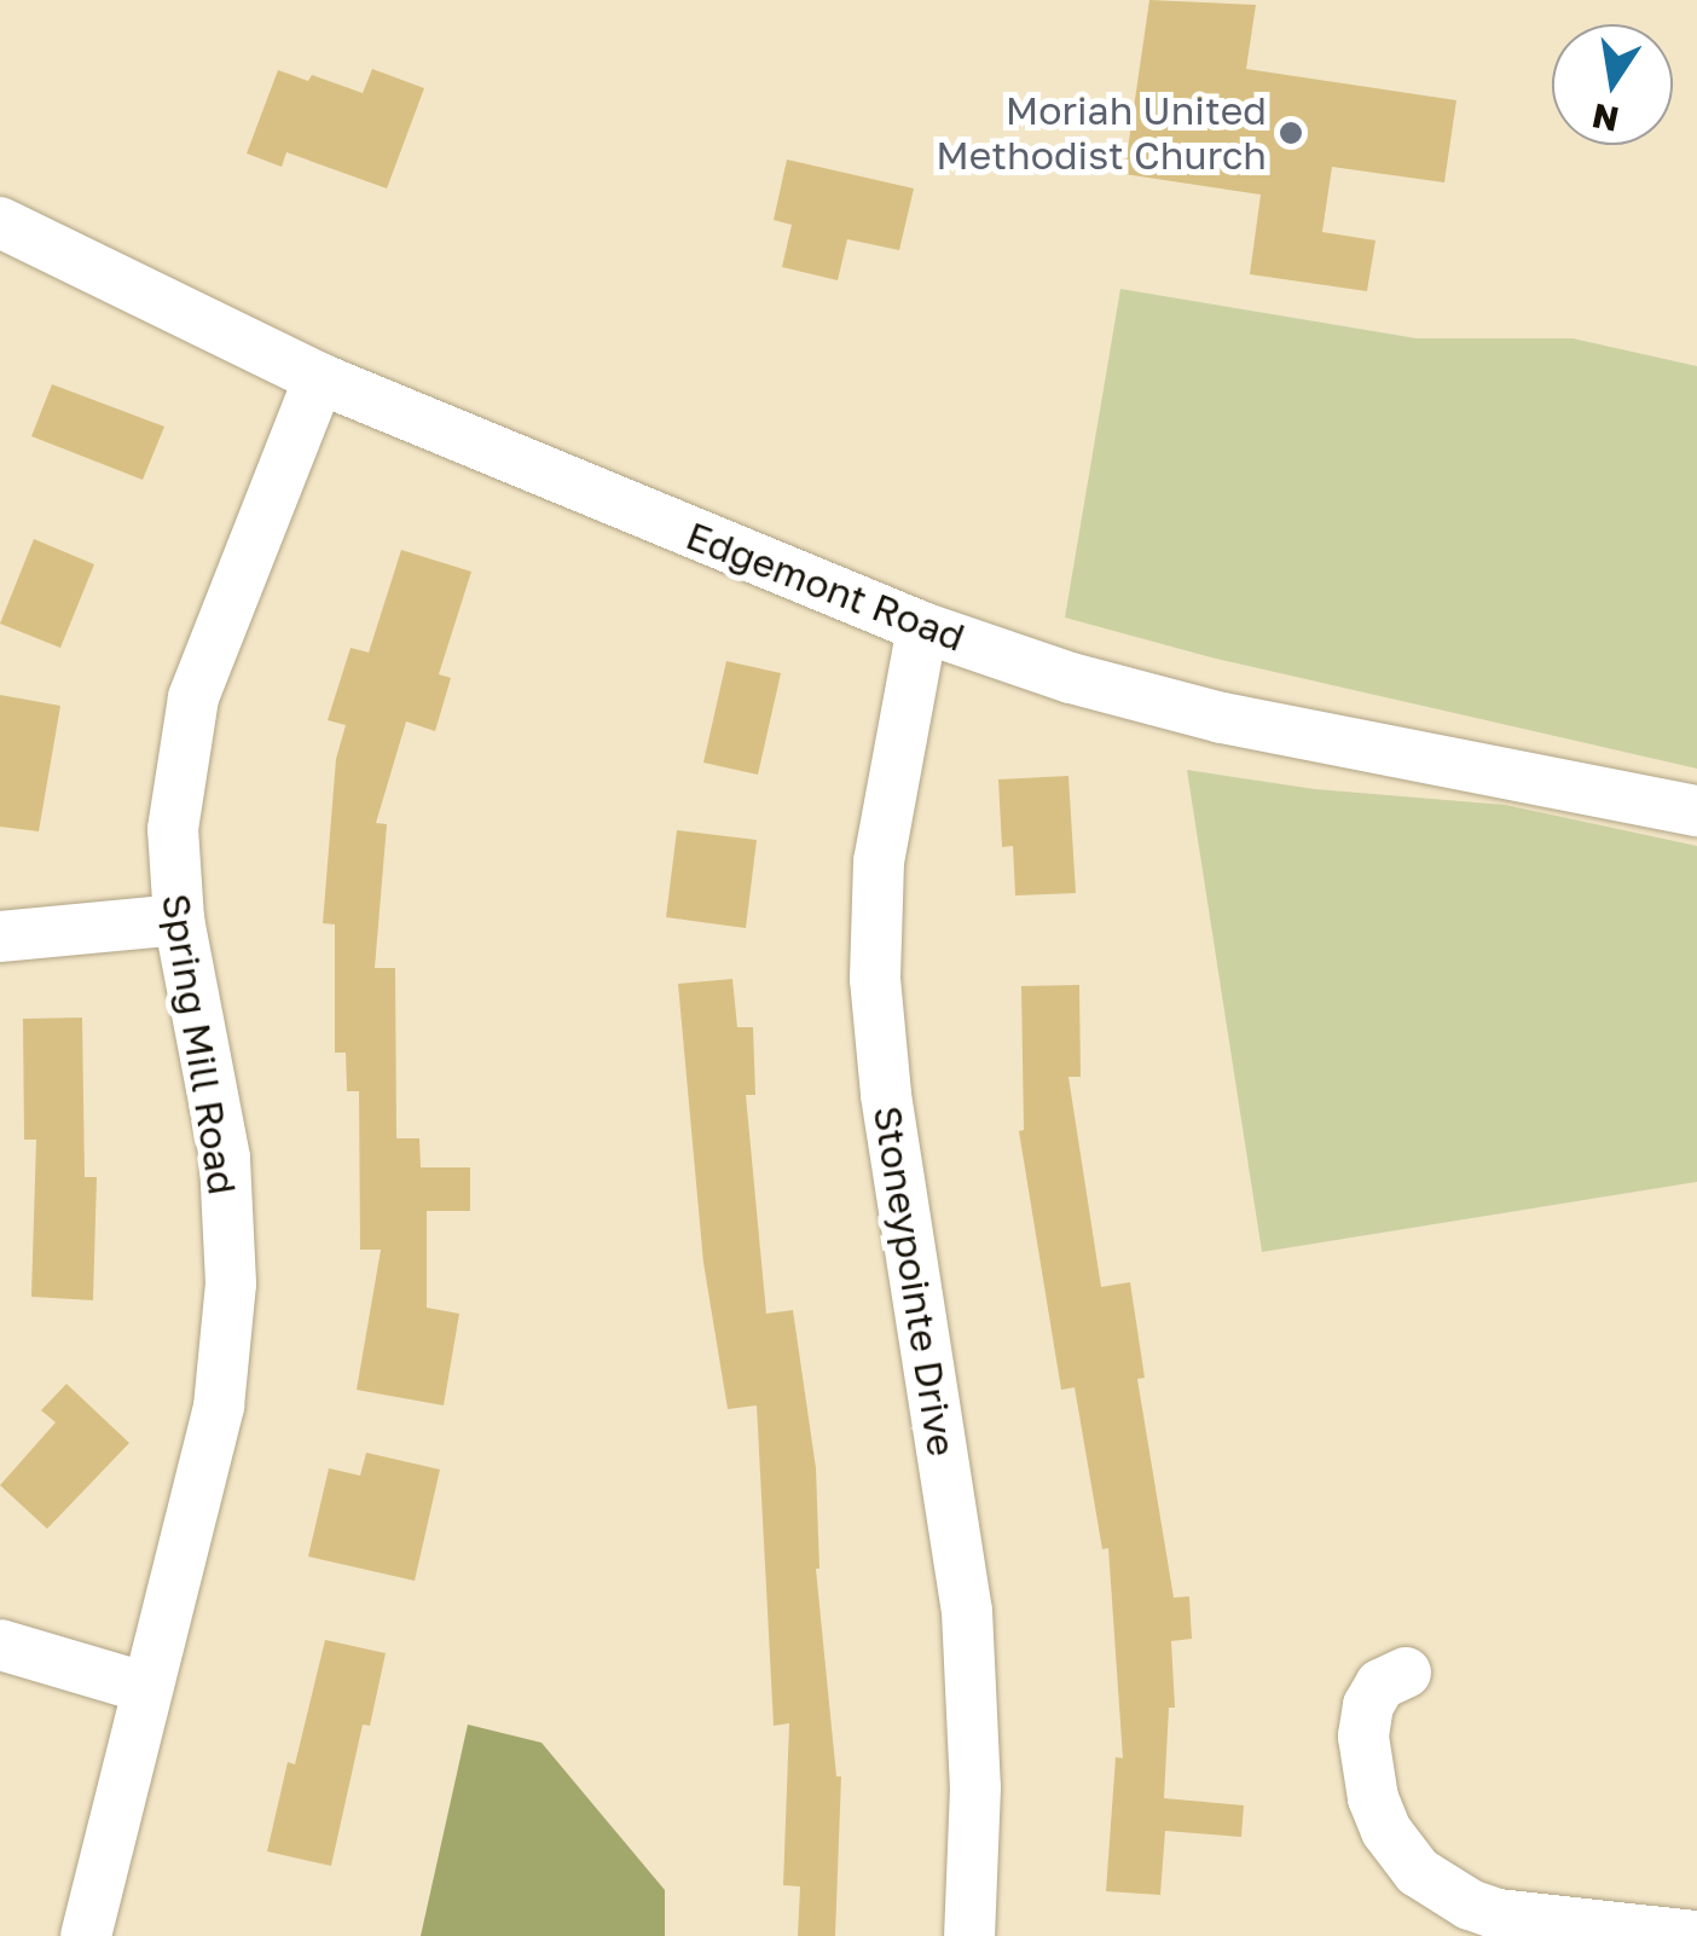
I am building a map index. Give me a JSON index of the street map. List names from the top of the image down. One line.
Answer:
{"streets":{"street":["Edgemont Road","Spring Mill Road","Stoneypointe Drive"]},"crossings":[["Edgemont Road","Spring Mill Road"],["Edgemont Road","Stoneypointe Drive"]],"places":["Moriah United Methodist Church"],"north":"bottom"}
